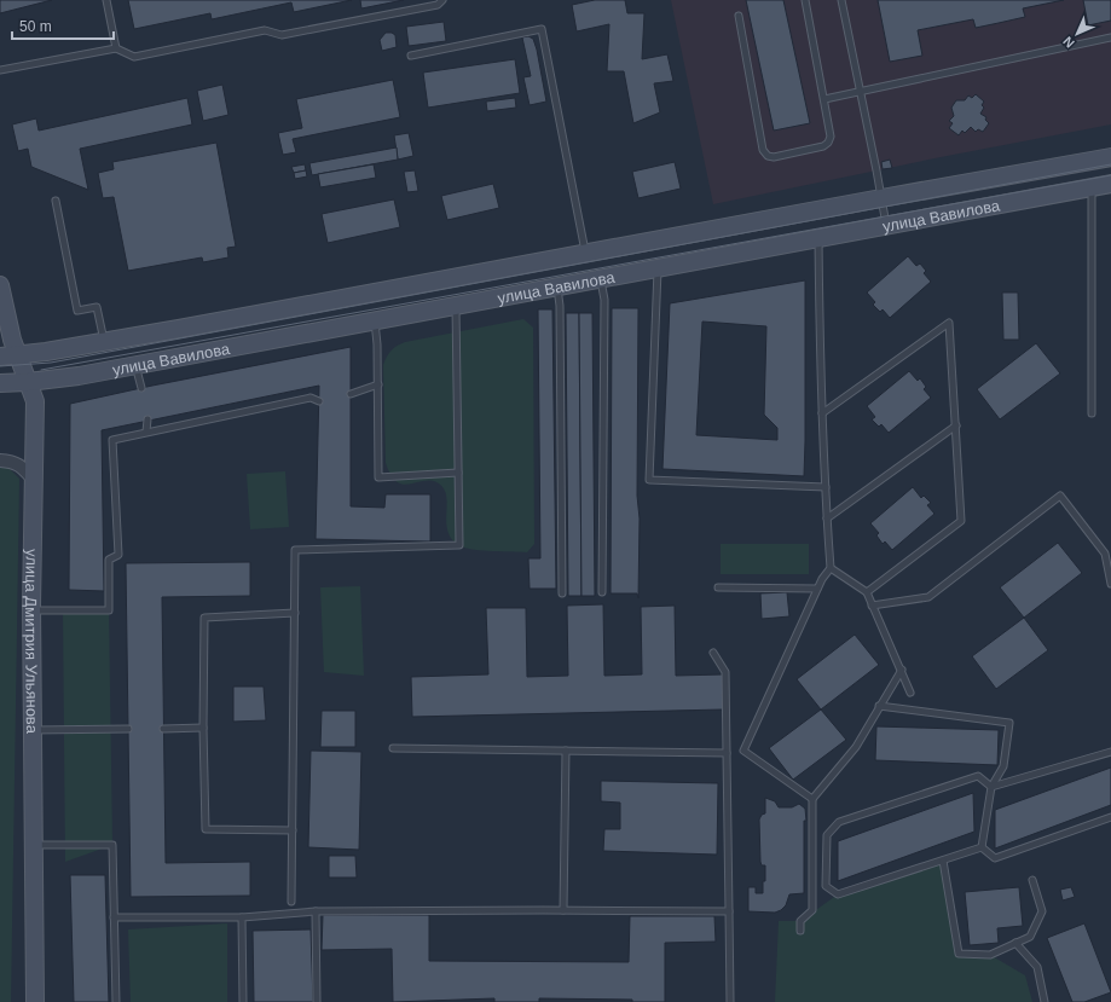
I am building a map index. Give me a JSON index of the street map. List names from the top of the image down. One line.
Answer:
{"streets":{"main road":["улица Вавилова","улица Дмитрия Ульянова"]},"crossings":[["улица Вавилова","улица Дмитрия Ульянова"]],"scale_bar":"50 m","north":"bottom left"}
